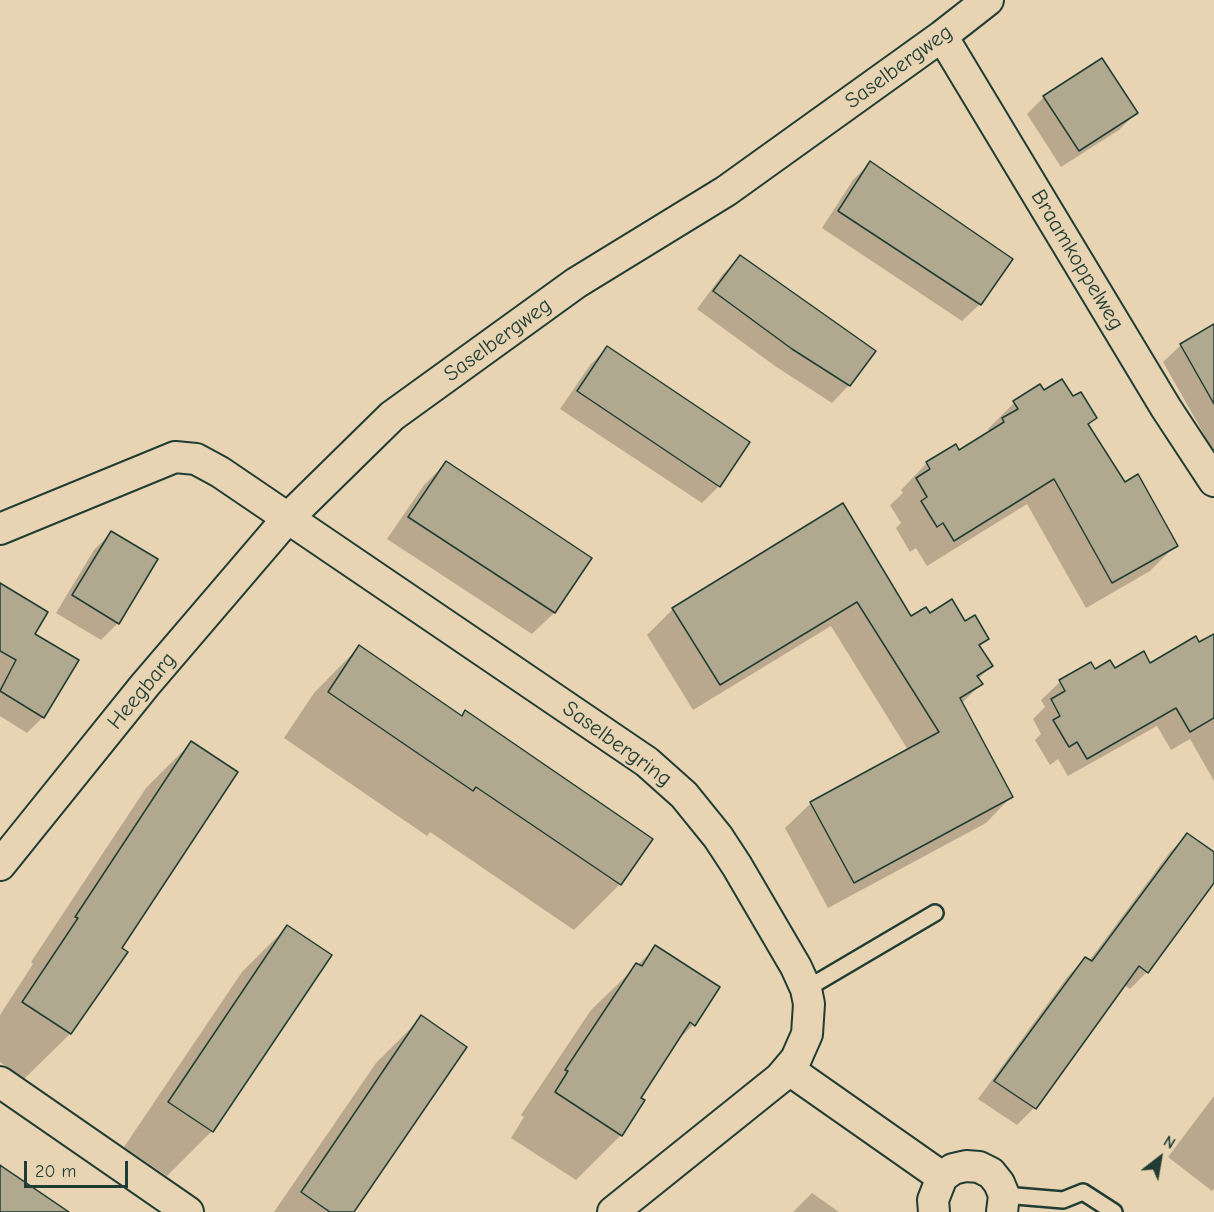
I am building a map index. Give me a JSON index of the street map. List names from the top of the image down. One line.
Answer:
{"streets":{"street":["Saselbergweg","Braamkoppelweg","Heegbarg","Saselbergring"]},"crossings":[["Saselbergweg","Braamkoppelweg"],["Saselbergweg","Heegbarg"],["Saselbergweg","Saselbergring"],["Heegbarg","Saselbergring"]],"scale_bar":"20 m","north":"top right"}
